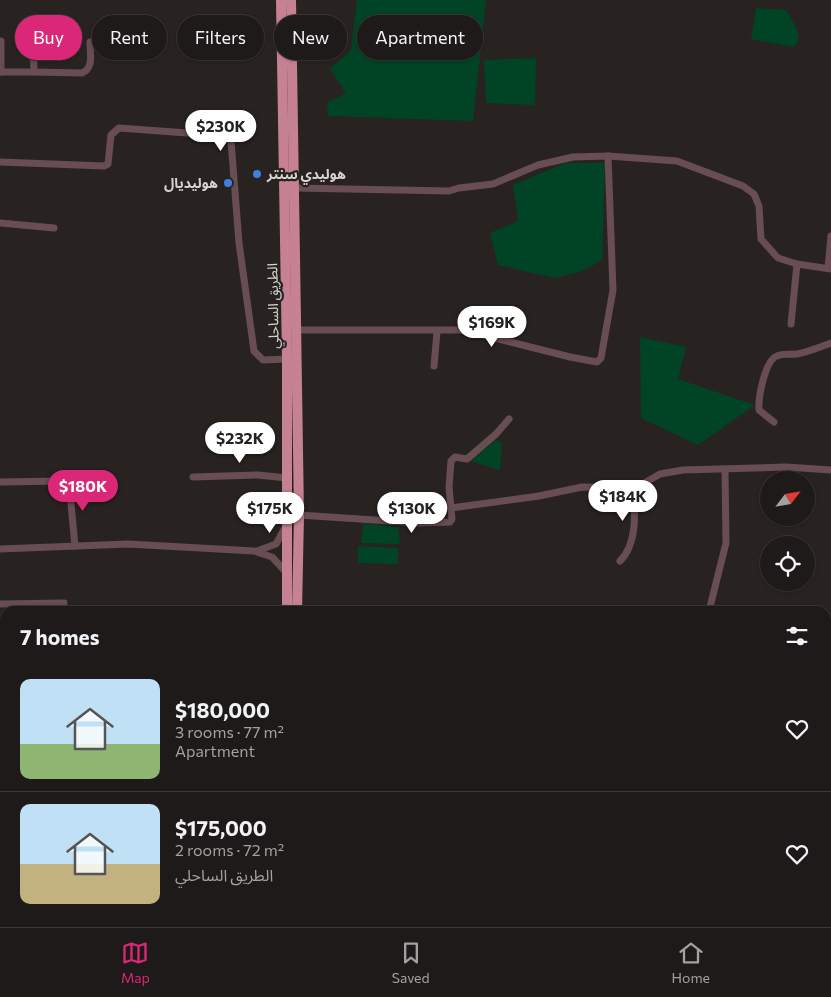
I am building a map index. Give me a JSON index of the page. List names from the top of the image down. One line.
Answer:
{"streets":{"highway":["الطريق الساحلي"]},"places":["هوليدي سنتر","هوليديال"],"north":"top right","page":{"chip":["Buy","Rent","Filters","New","Apartment"],"price":["$230K","$169K","$232K","$180K","$184K","$175K","$130K"],"heading":"7 homes","list":[{"name":"$180,000","note":"3 rooms · 77 m² · Apartment"},{"name":"$175,000","note":"2 rooms · 72 m² · الطريق الساحلي"}],"tabs":["Map","Saved","Home"]}}
